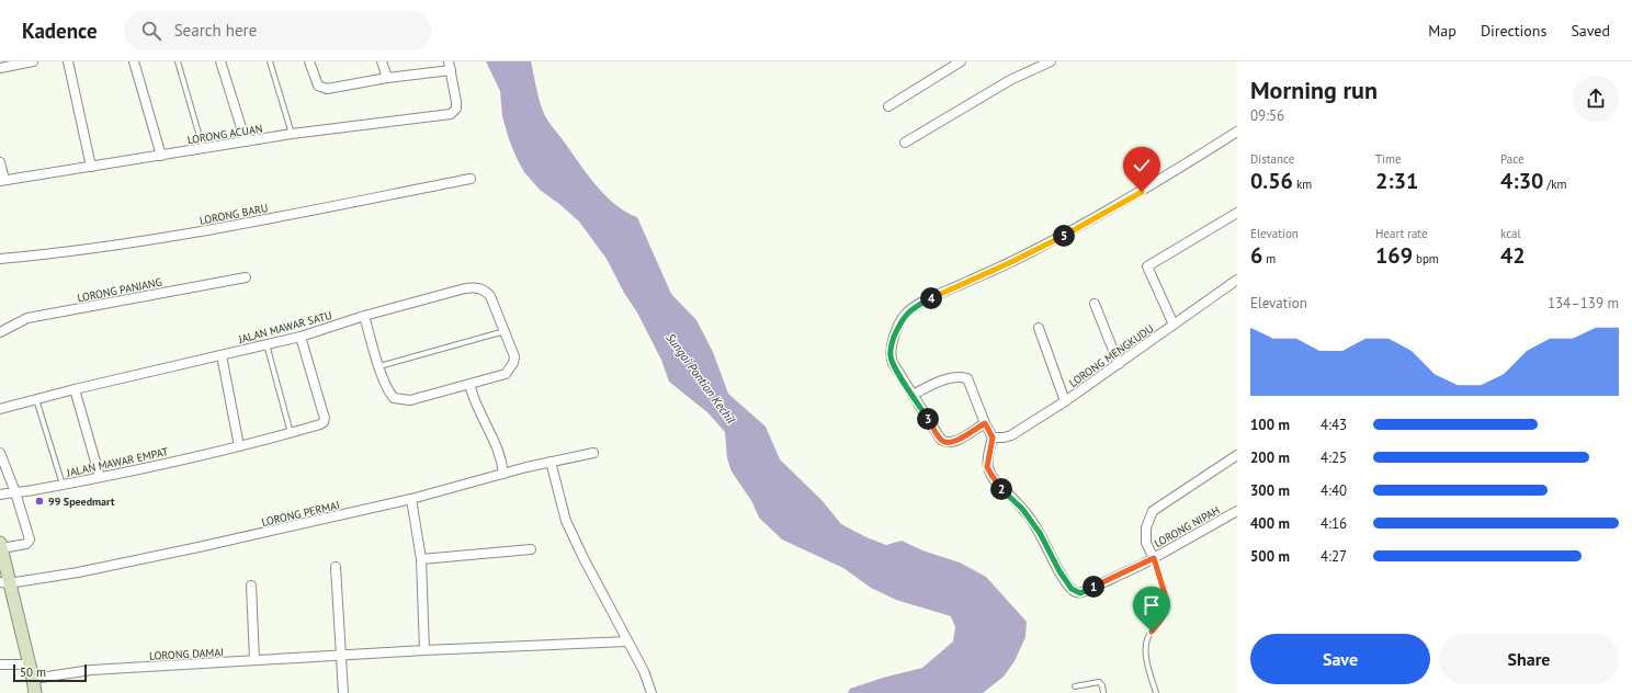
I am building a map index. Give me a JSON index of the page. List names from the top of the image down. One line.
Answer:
{"streets":{"street":["LORONG ACUAN","LORONG BARU","LORONG PANJANG","JALAN MAWAR SATU","LORONG MENGKUDU","JALAN MAWAR EMPAT","LORONG PERMAI","LORONG NIPAH","LORONG DAMAI"]},"crossings":[["JALAN MAWAR SATU","JALAN MAWAR EMPAT"],["LORONG MENGKUDU","LORONG NIPAH"]],"water":["Sungai Pontian Kechil"],"places":["99 Speedmart"],"scale_bar":"50 m","page":{"header":"Kadence","search":"Search here","nav":["Map","Directions","Saved"],"heading":["Morning run","09:56"],"stats":[["Distance","0.56 km"],["Time","2:31"],["Pace","4:30 /km"],["Elevation","6 m"],["Heart rate","169 bpm"],["kcal","42"]],"pins":["5","4","3","2","1"],"chart":["Elevation","134–139 m"],"list":[{"name":"100 m","note":"4:43"},{"name":"200 m","note":"4:25"},{"name":"300 m","note":"4:40"},{"name":"400 m","note":"4:16"},{"name":"500 m","note":"4:27"}],"buttons":["Save","Share"],"scale":"50 m"}}
